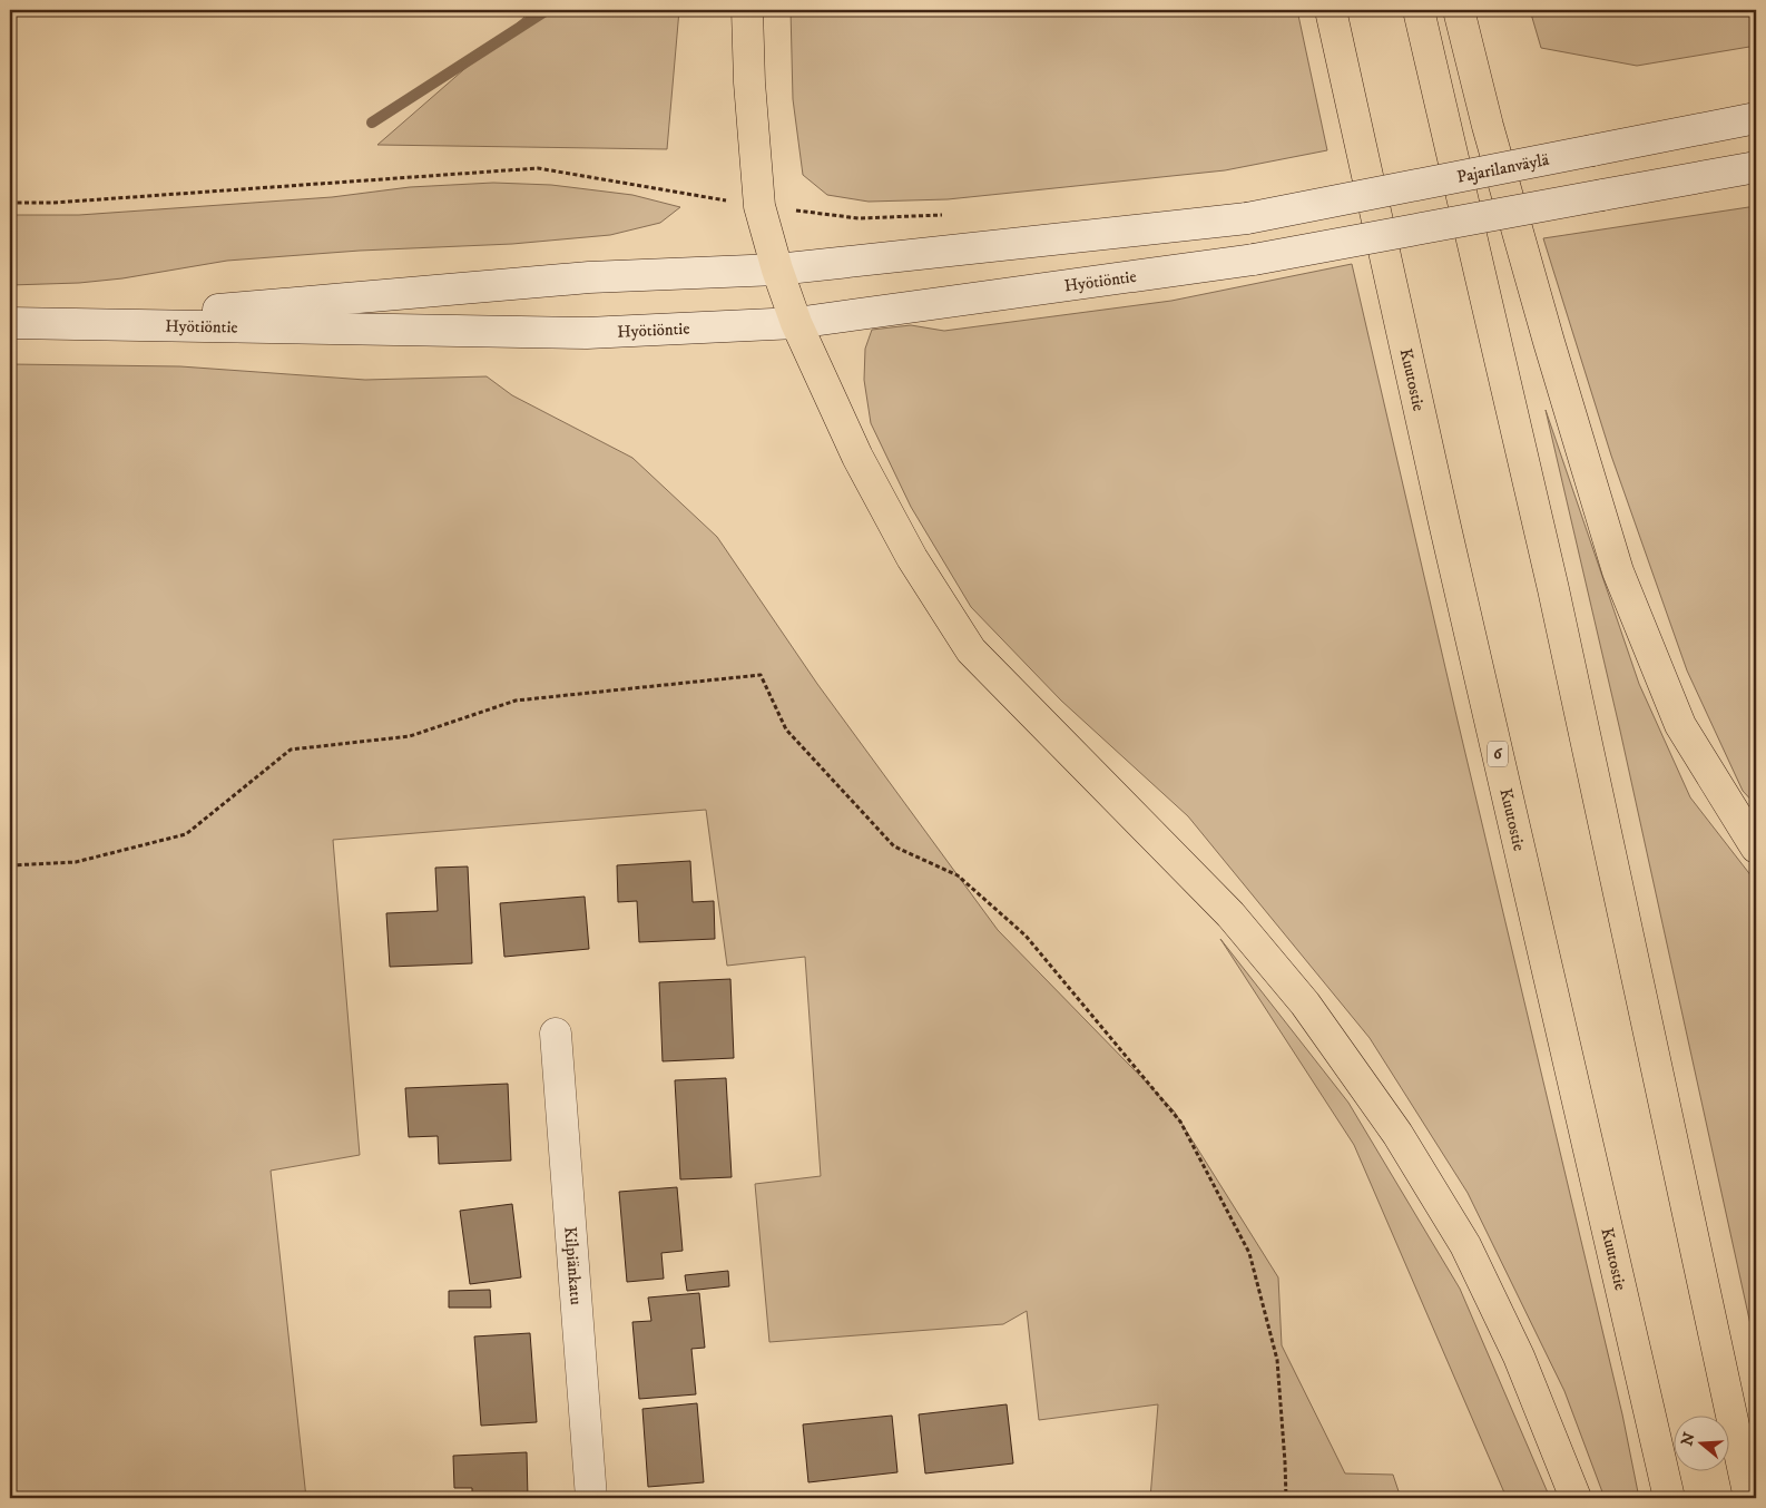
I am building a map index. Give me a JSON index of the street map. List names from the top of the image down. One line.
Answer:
{"streets":{"highway":["Kuutostie","6"],"main road":["Pajarilanväylä","Hyötiöntie","Kilpiänkatu"]},"crossings":[["Pajarilanväylä","Hyötiöntie"]],"north":"left"}
